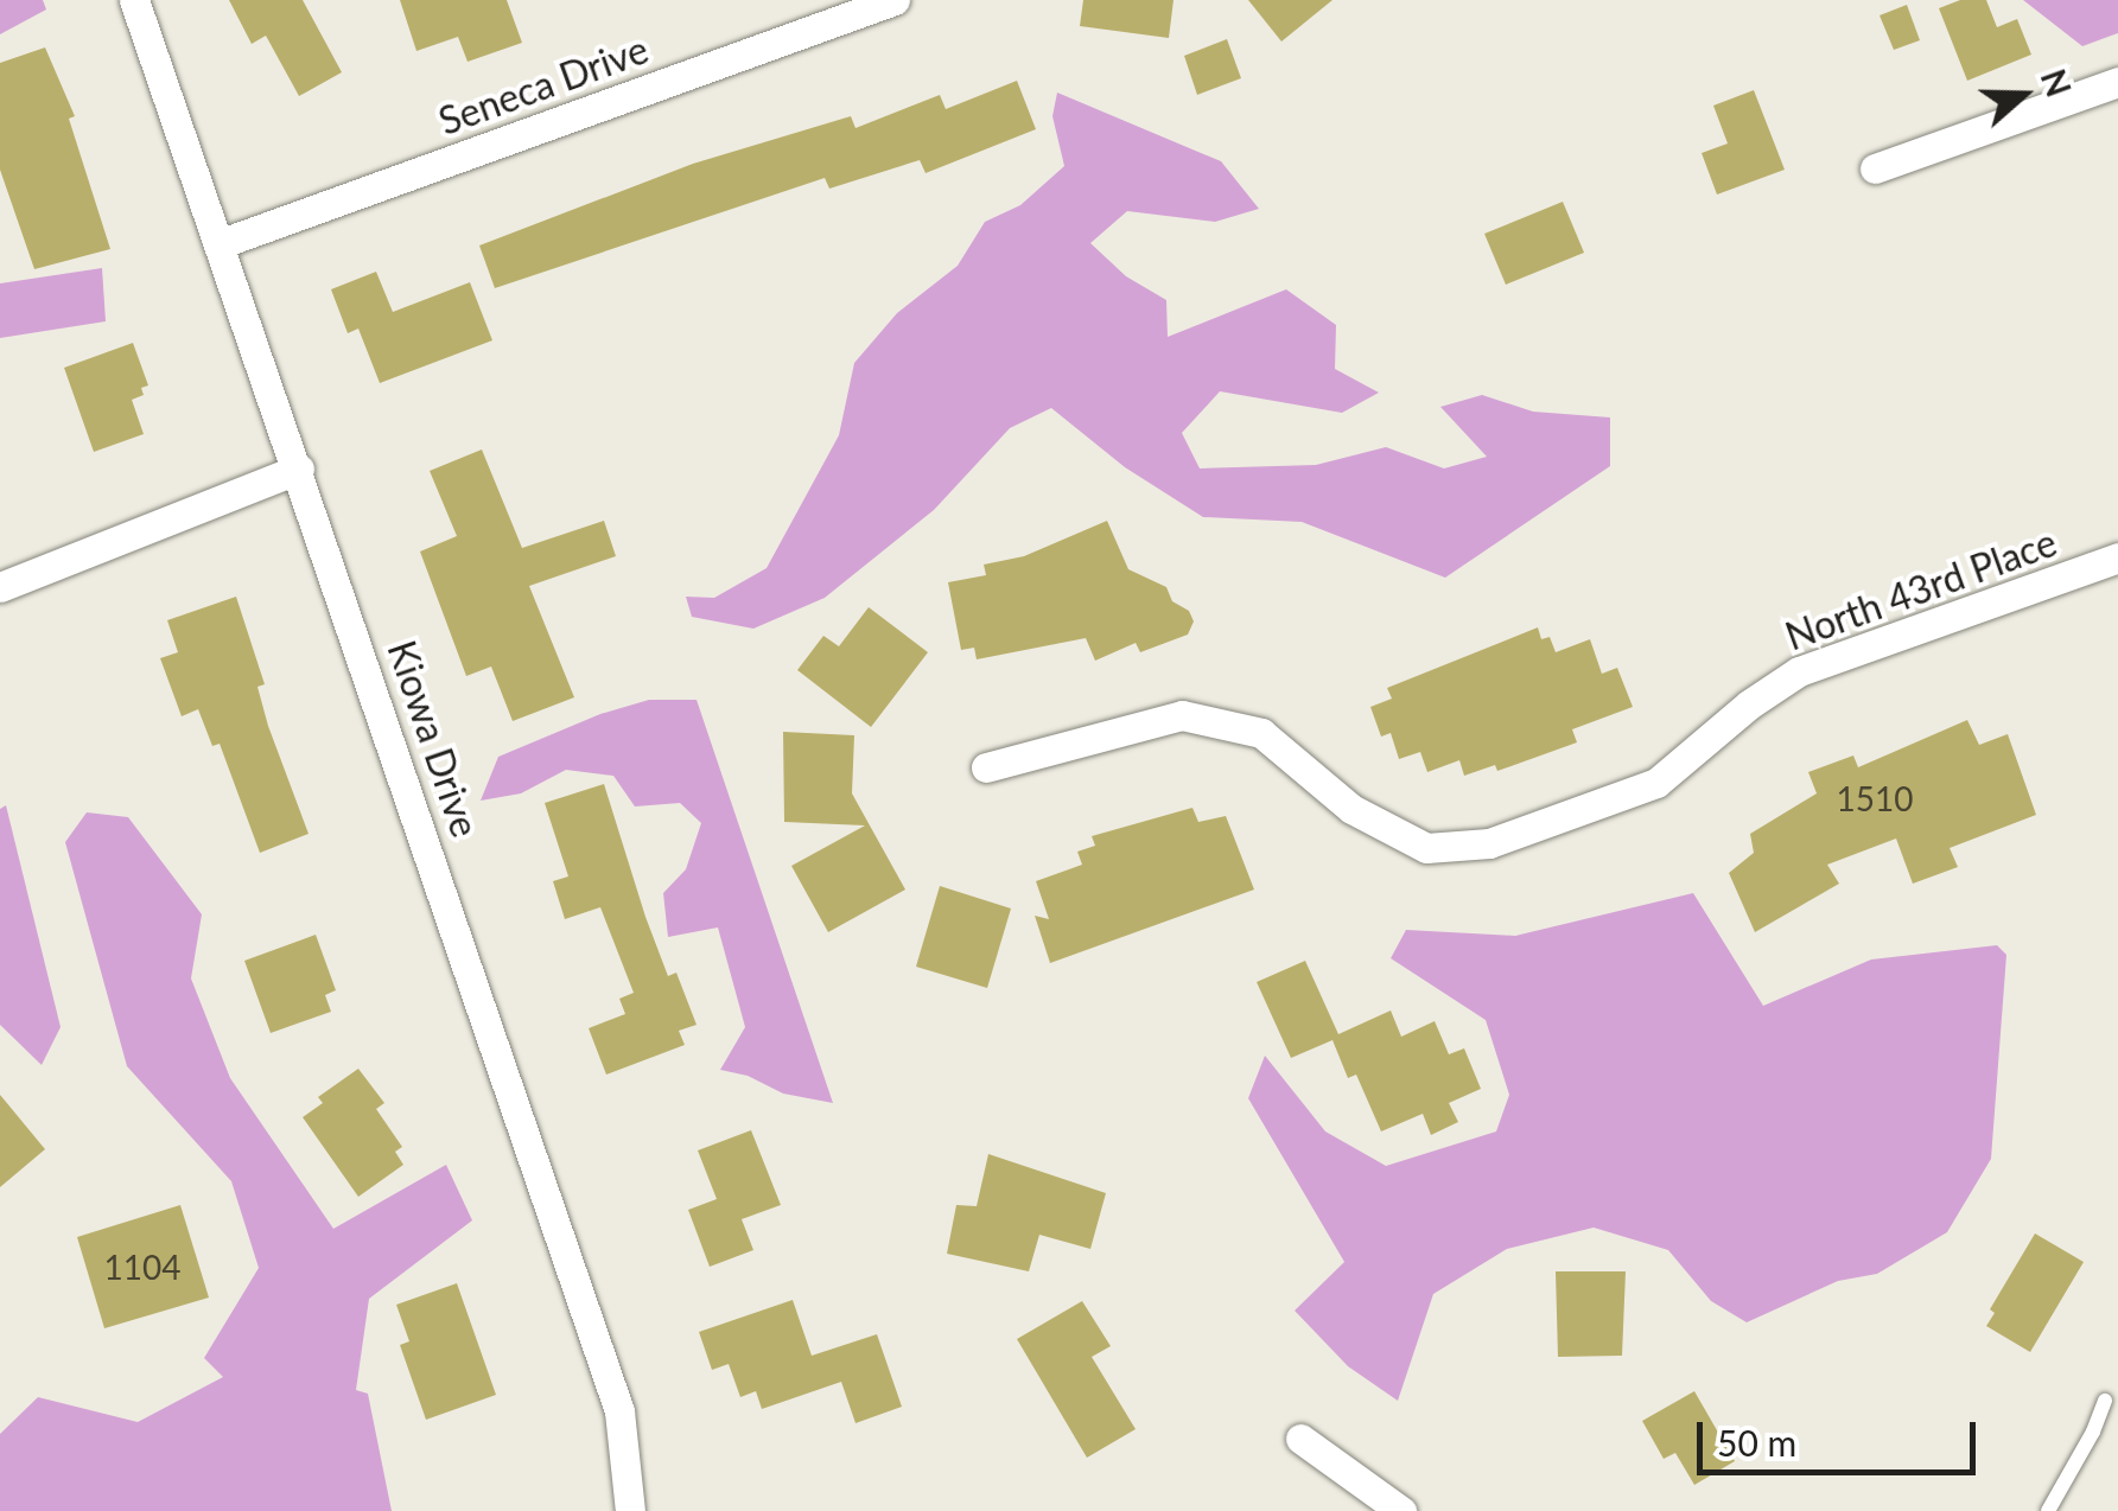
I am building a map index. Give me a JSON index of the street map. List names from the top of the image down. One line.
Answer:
{"streets":{"street":["Seneca Drive","North 43rd Place","Kiowa Drive"]},"crossings":[["Seneca Drive","Kiowa Drive"]],"house_numbers":["1510","1104"],"scale_bar":"50 m","north":"right"}
